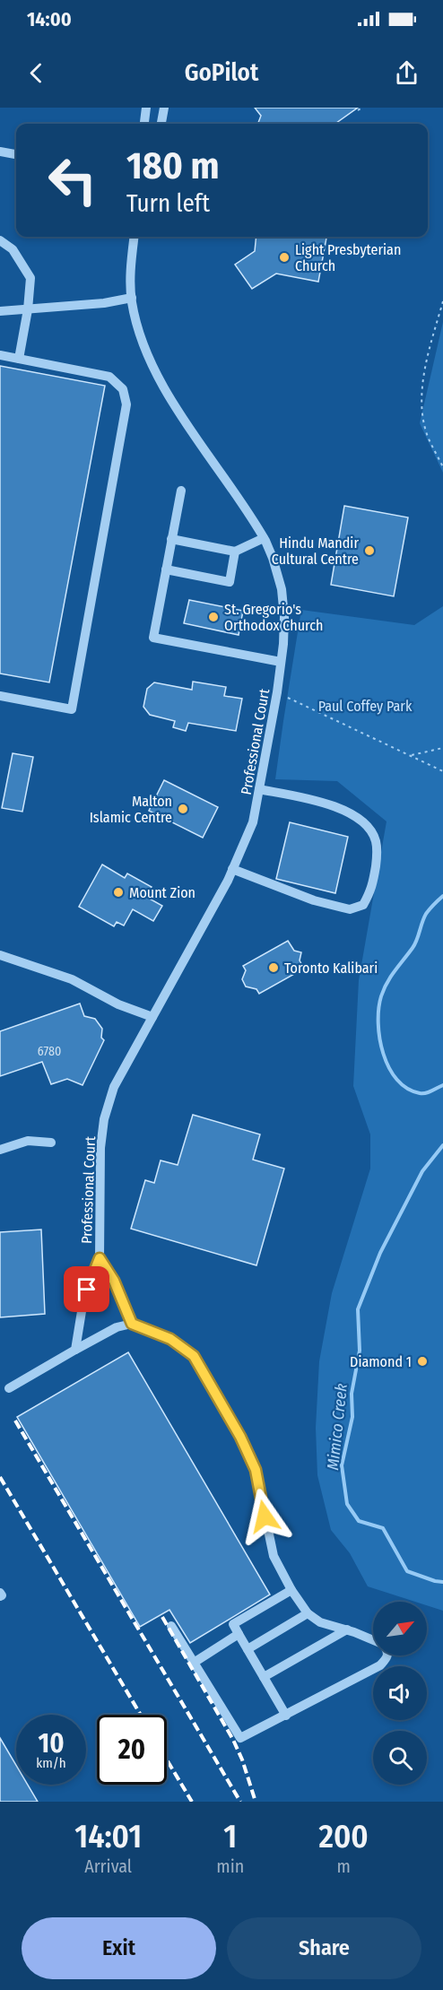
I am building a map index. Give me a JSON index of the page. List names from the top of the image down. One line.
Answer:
{"streets":{"street":["Professional Court"]},"water":["Mimico Creek"],"parks":["Paul Coffey Park"],"places":["Light Presbyterian Church","Hindu Mandir Cultural Centre","St. Gregorio's Orthodox Church","Malton Islamic Centre","Mount Zion","Toronto Kalibari","Diamond 1"],"house_numbers":["6780"],"north":"top right","page":{"status":"14:00","header":"GoPilot","turn":["180 m","Turn left"],"speed":"10 km/h","limit":"20","eta":["14:01","Arrival","1","min","200","m"],"buttons":["Exit","Share"]}}
